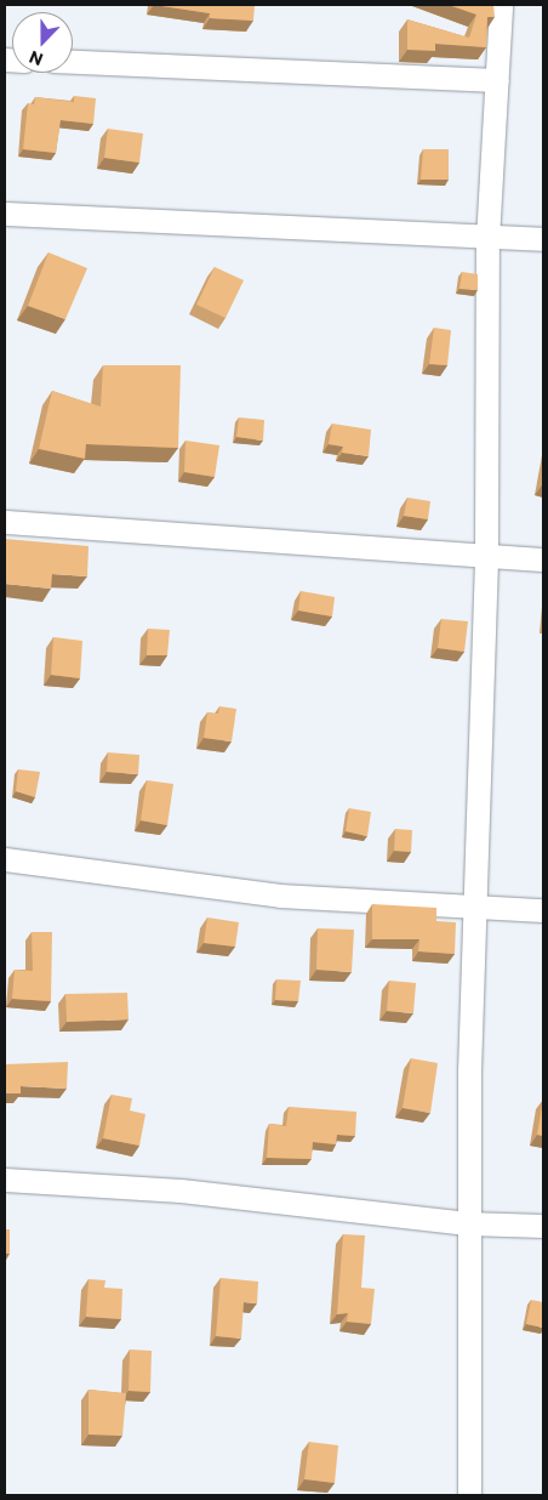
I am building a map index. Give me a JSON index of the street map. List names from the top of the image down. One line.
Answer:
{"north":"bottom"}
